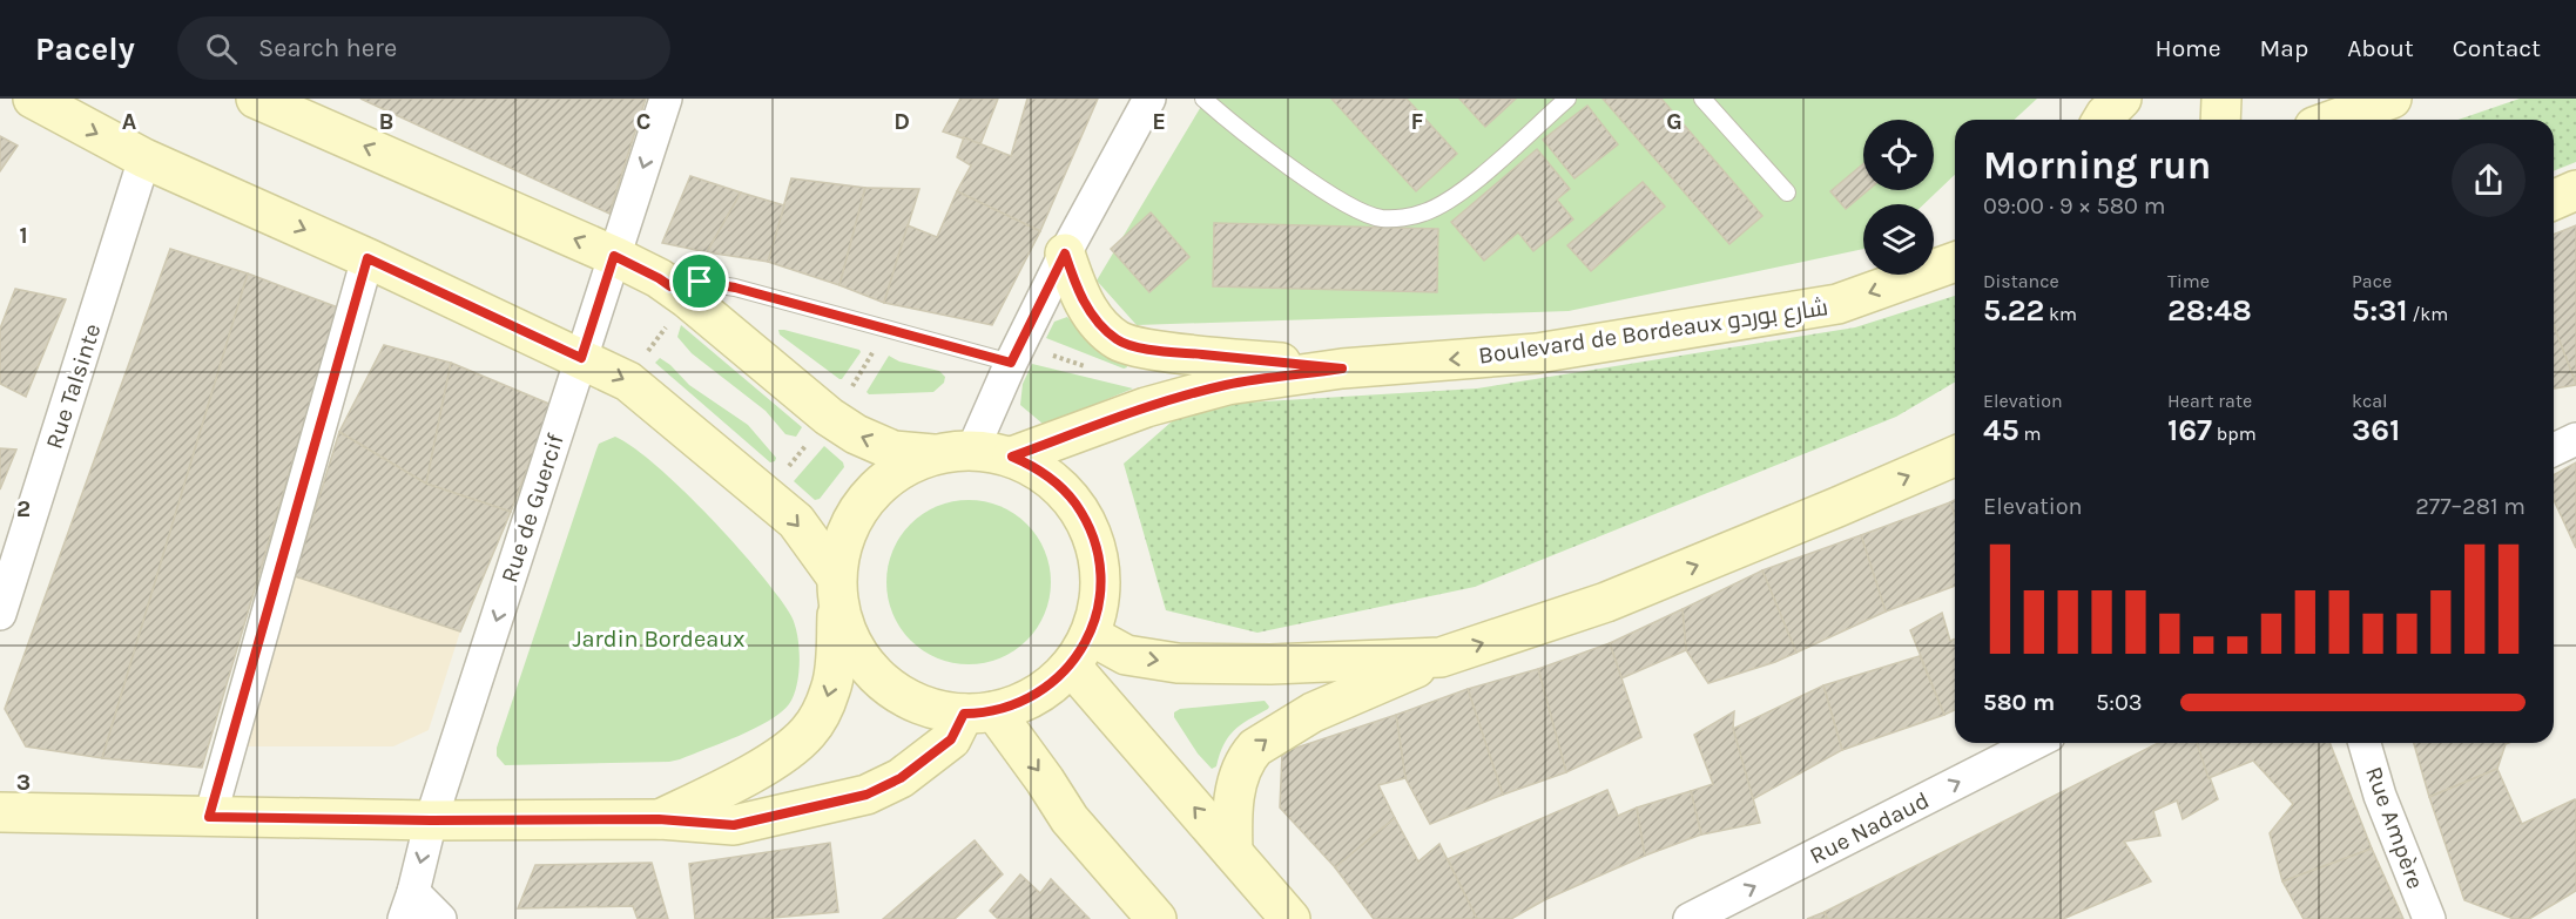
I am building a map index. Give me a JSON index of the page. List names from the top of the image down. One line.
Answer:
{"streets":{"main road":["Boulevard de Bordeaux شارع بوردو"],"street":["Rue Talsinte","Rue de Guercif","Rue Nadaud","Rue Ampère"]},"one_way":["Rue Nadaud"],"parks":["Jardin Bordeaux"],"page":{"header":"Pacely","search":"Search here","nav":["Home","Map","About","Contact"],"heading":["Morning run","09:00 · 9 × 580 m"],"stats":[["Distance","5.22 km"],["Time","28:48"],["Pace","5:31 /km"],["Elevation","45 m"],["Heart rate","167 bpm"],["kcal","361"]],"chart":["Elevation","277–281 m"],"list":[{"name":"580 m","note":"5:03"}]},"grid":{"columns":["A","B","C","D","E","F","G"],"rows":["1","2","3"]}}
